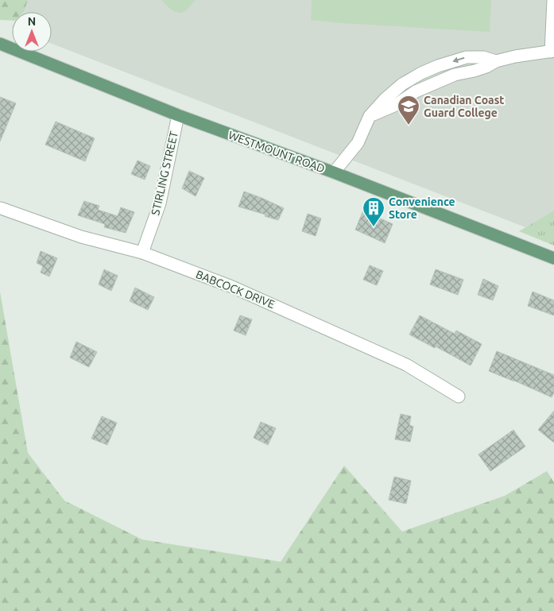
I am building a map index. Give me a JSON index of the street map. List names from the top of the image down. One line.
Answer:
{"streets":{"main road":["WESTMOUNT ROAD"],"street":["STIRLING STREET","BABCOCK DRIVE"]},"crossings":[["WESTMOUNT ROAD","STIRLING STREET"],["STIRLING STREET","BABCOCK DRIVE"]],"places":{"school or university":["Canadian Coast Guard College"],"building":["Convenience Store"]},"north":"top"}
